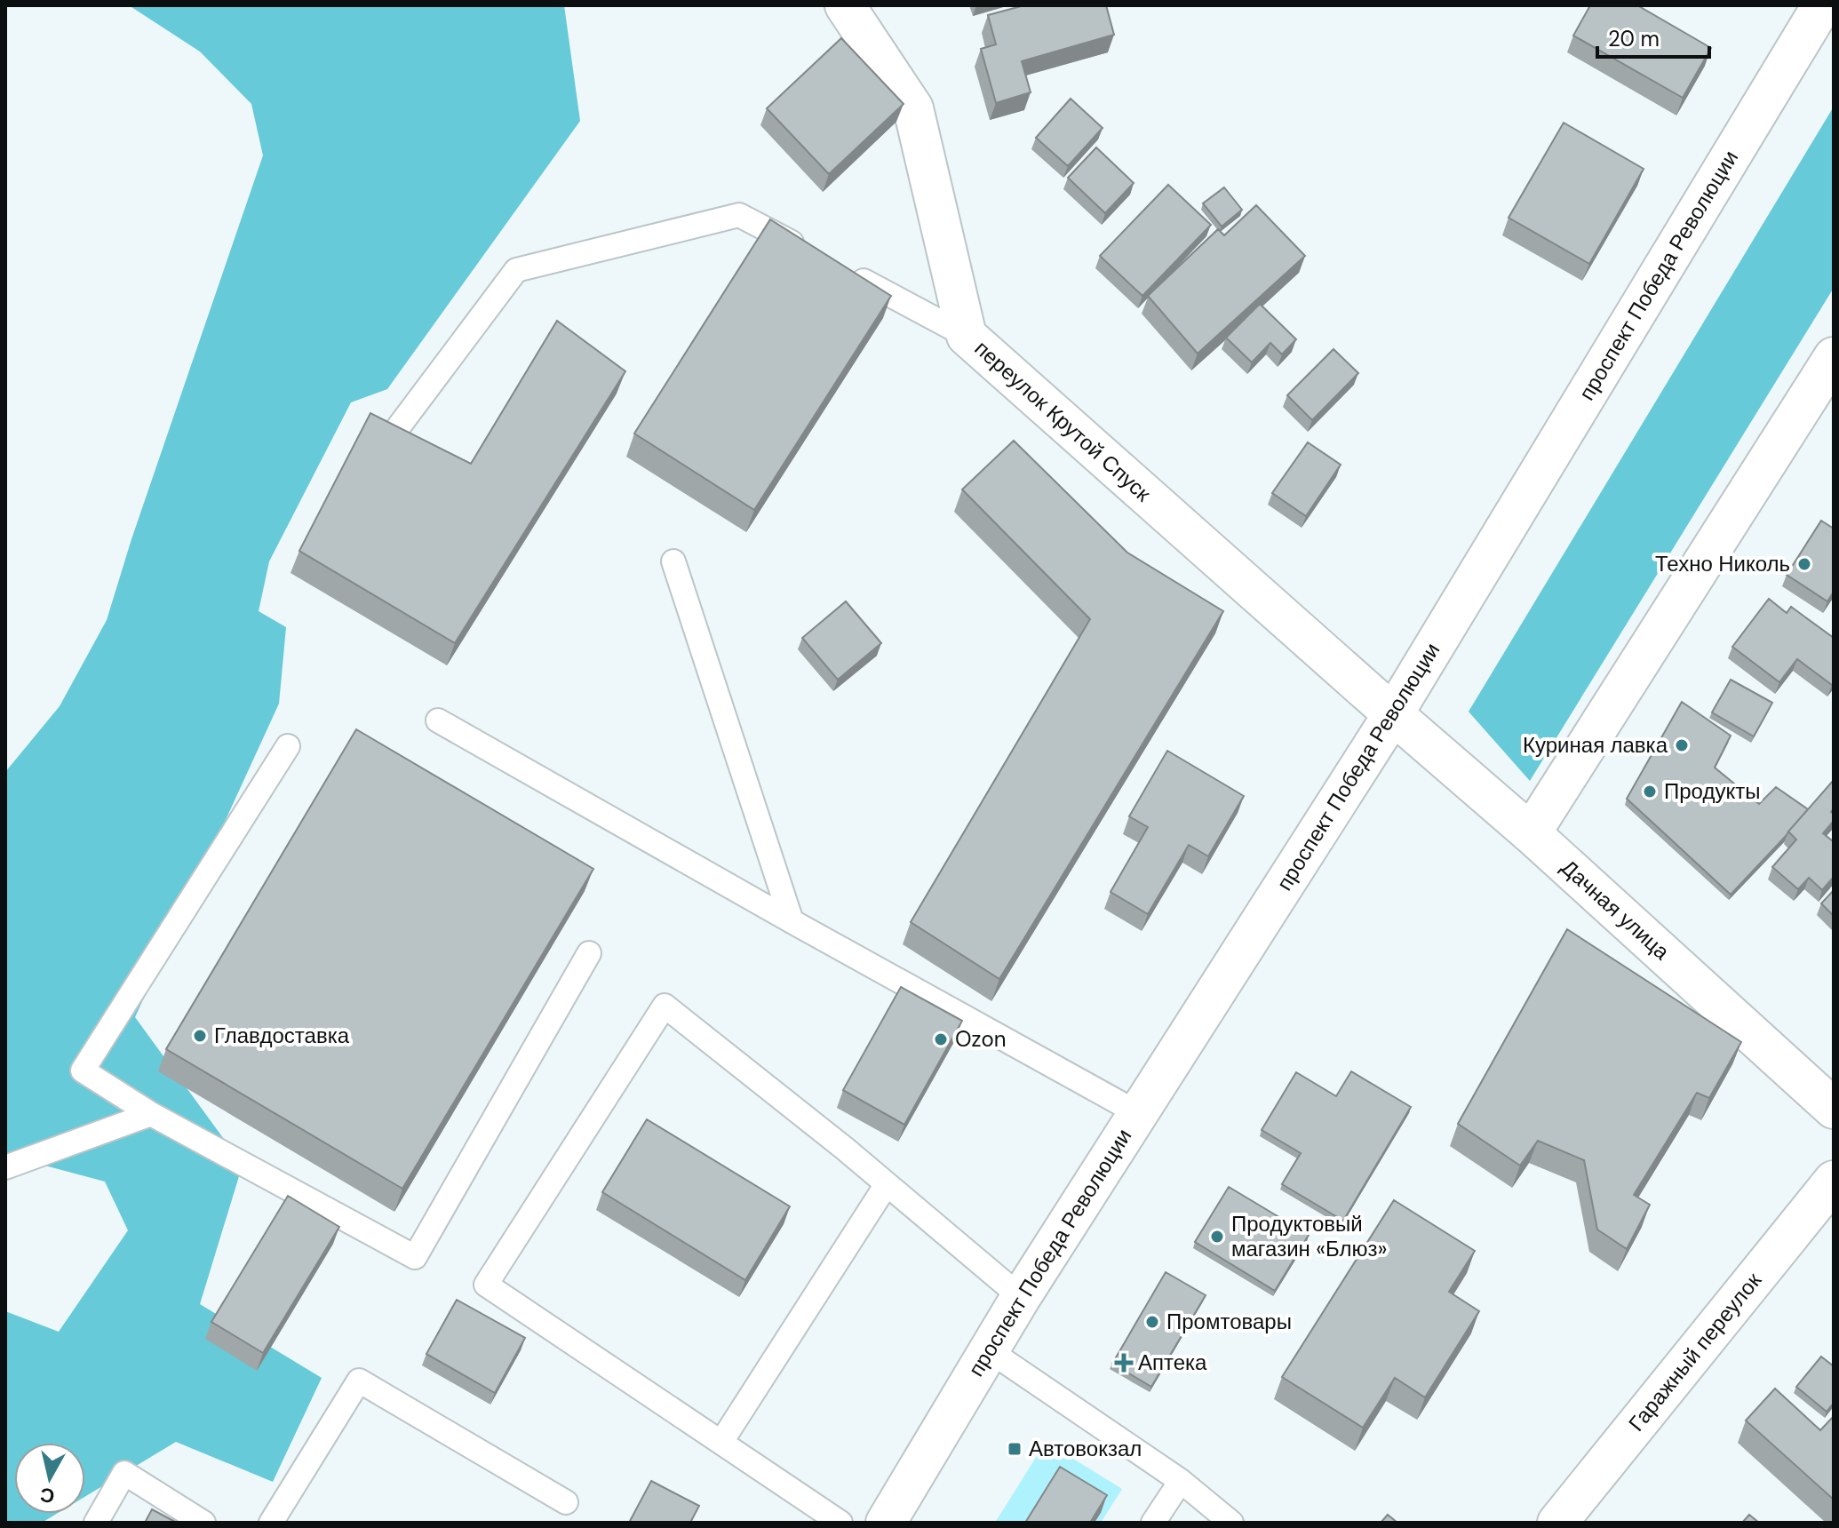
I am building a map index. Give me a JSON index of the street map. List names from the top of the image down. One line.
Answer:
{"streets":{"street":["проспект Победа Революции","переулок Крутой Спуск","Дачная улица","Гаражный переулок"]},"crossings":[["проспект Победа Революции","переулок Крутой Спуск"],["проспект Победа Революции","Дачная улица"],["переулок Крутой Спуск","Дачная улица"]],"places":{"other":["Техно Николь","Куриная лавка","Продукты","Главдоставка","Ozon","Продуктовый магазин «Блюз»","Промтовары"],"health":["Аптека"],"transit":["Автовокзал"]},"scale_bar":"20 m","north":"bottom"}
